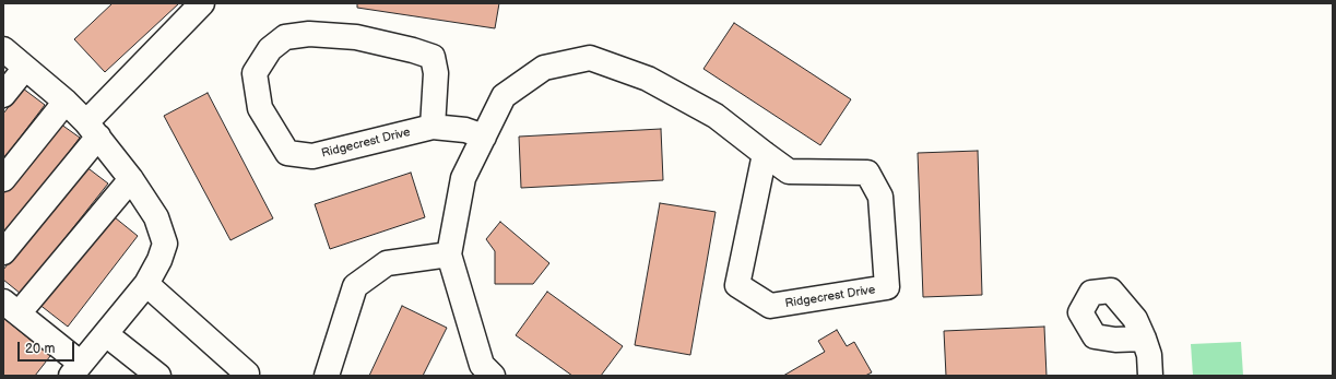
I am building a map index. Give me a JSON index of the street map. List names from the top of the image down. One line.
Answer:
{"streets":{"street":["Ridgecrest Drive"]},"scale_bar":"20 m"}
